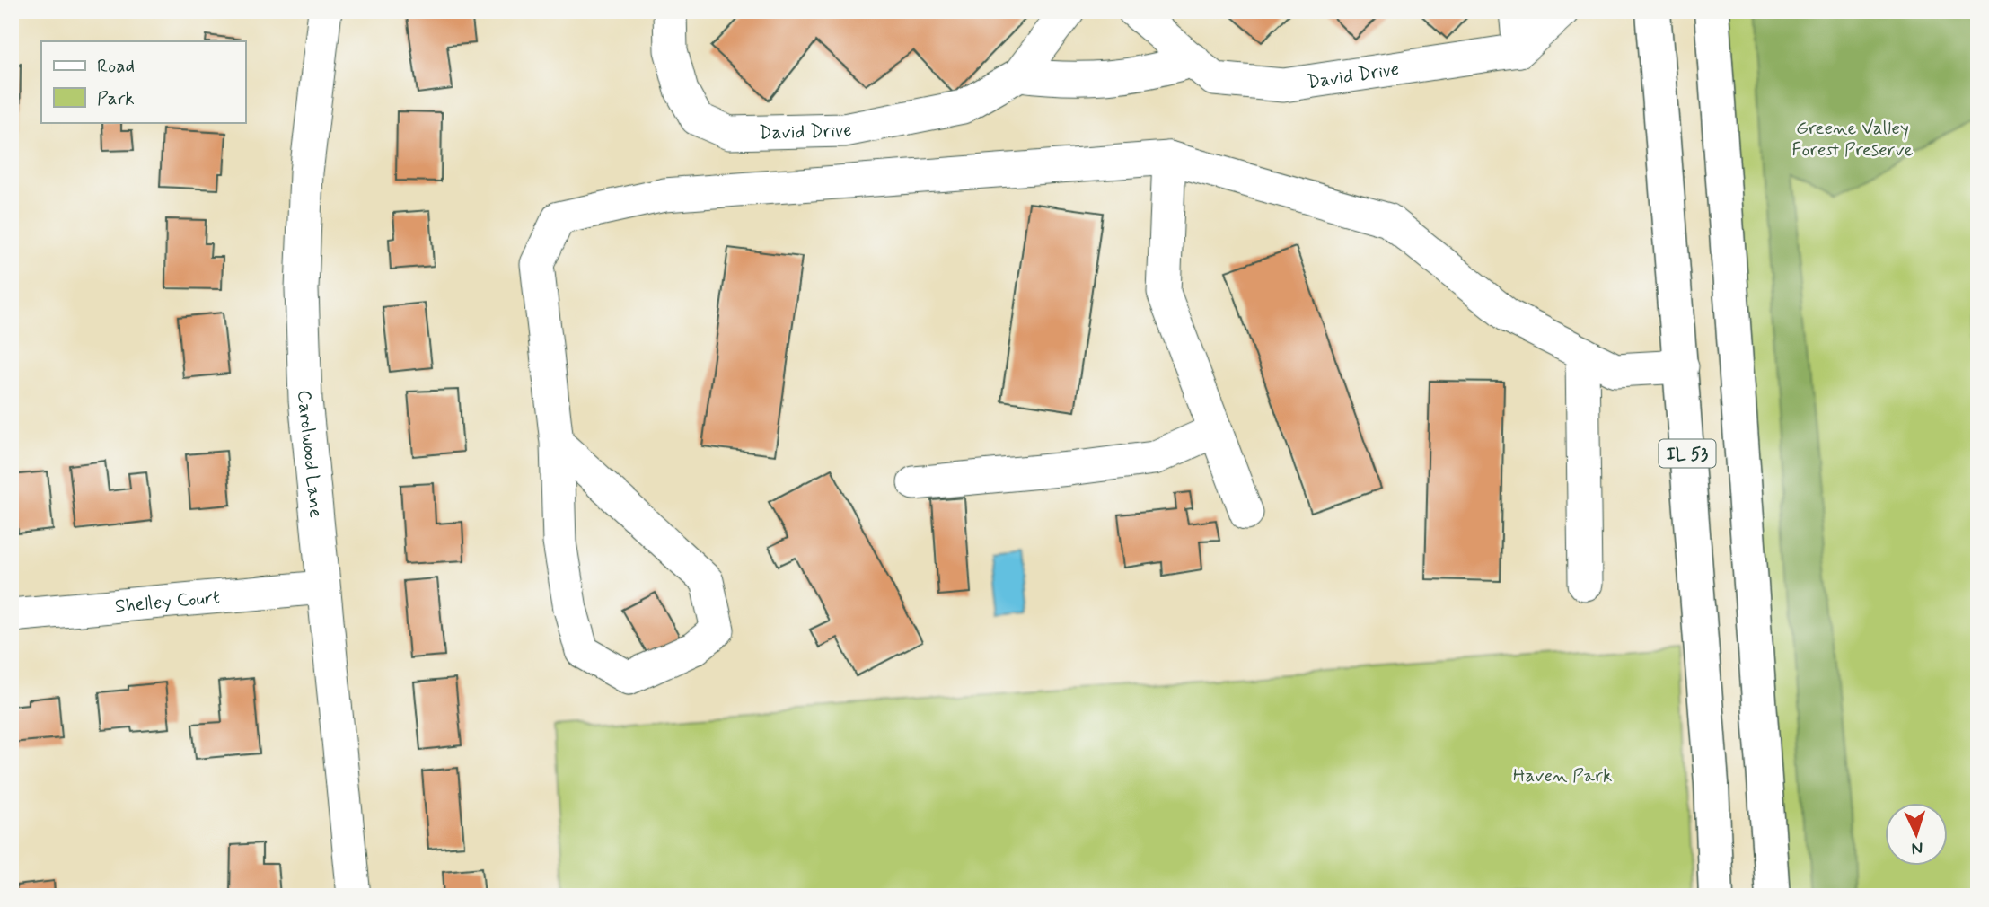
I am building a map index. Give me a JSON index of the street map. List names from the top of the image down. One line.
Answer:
{"streets":{"main road":["IL 53"],"street":["David Drive","Carolwood Lane","Shelley Court"]},"crossings":[["Carolwood Lane","Shelley Court"]],"parks":["Greene Valley Forest Preserve","Haven Park"],"legend":["Road","Park"],"north":"bottom"}
